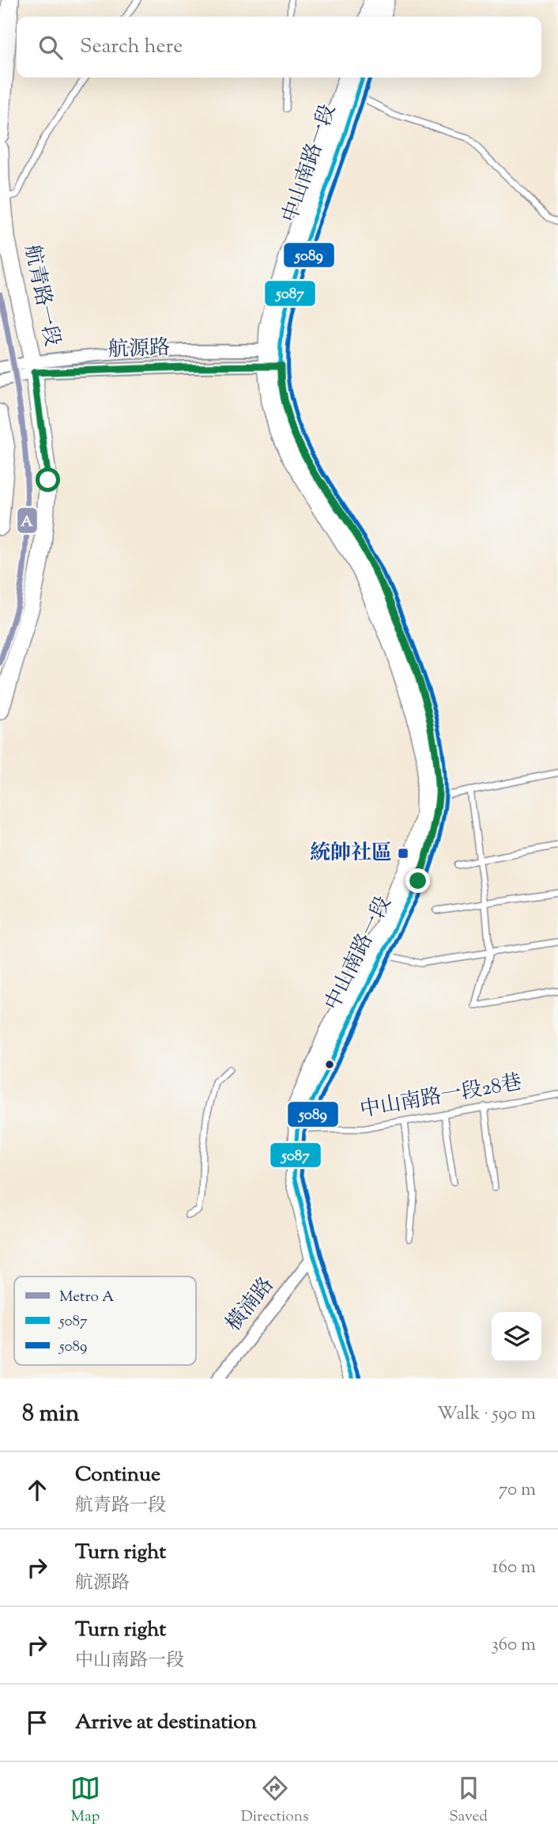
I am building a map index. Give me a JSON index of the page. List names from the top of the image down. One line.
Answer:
{"streets":{"main road":["中山南路一段","航青路一段"],"street":["航源路","橫湳路"],"lane":["中山南路一段28巷"]},"crossings":[["中山南路一段","航源路"],["中山南路一段","中山南路一段28巷"],["中山南路一段","橫湳路"],["航青路一段","航源路"]],"places":{"transit":["統帥社區"]},"lines":["transit line 5087","transit line 5089","metro line A"],"legend":["Metro A","5087","5089"],"page":{"search":"Search here","heading":["8 min","Walk · 590 m"],"list":[["Continue","航青路一段","70 m"],["Turn right","航源路","160 m"],["Turn right","中山南路一段","360 m"],"Arrive at destination"],"nav":["Map","Directions","Saved"]}}
